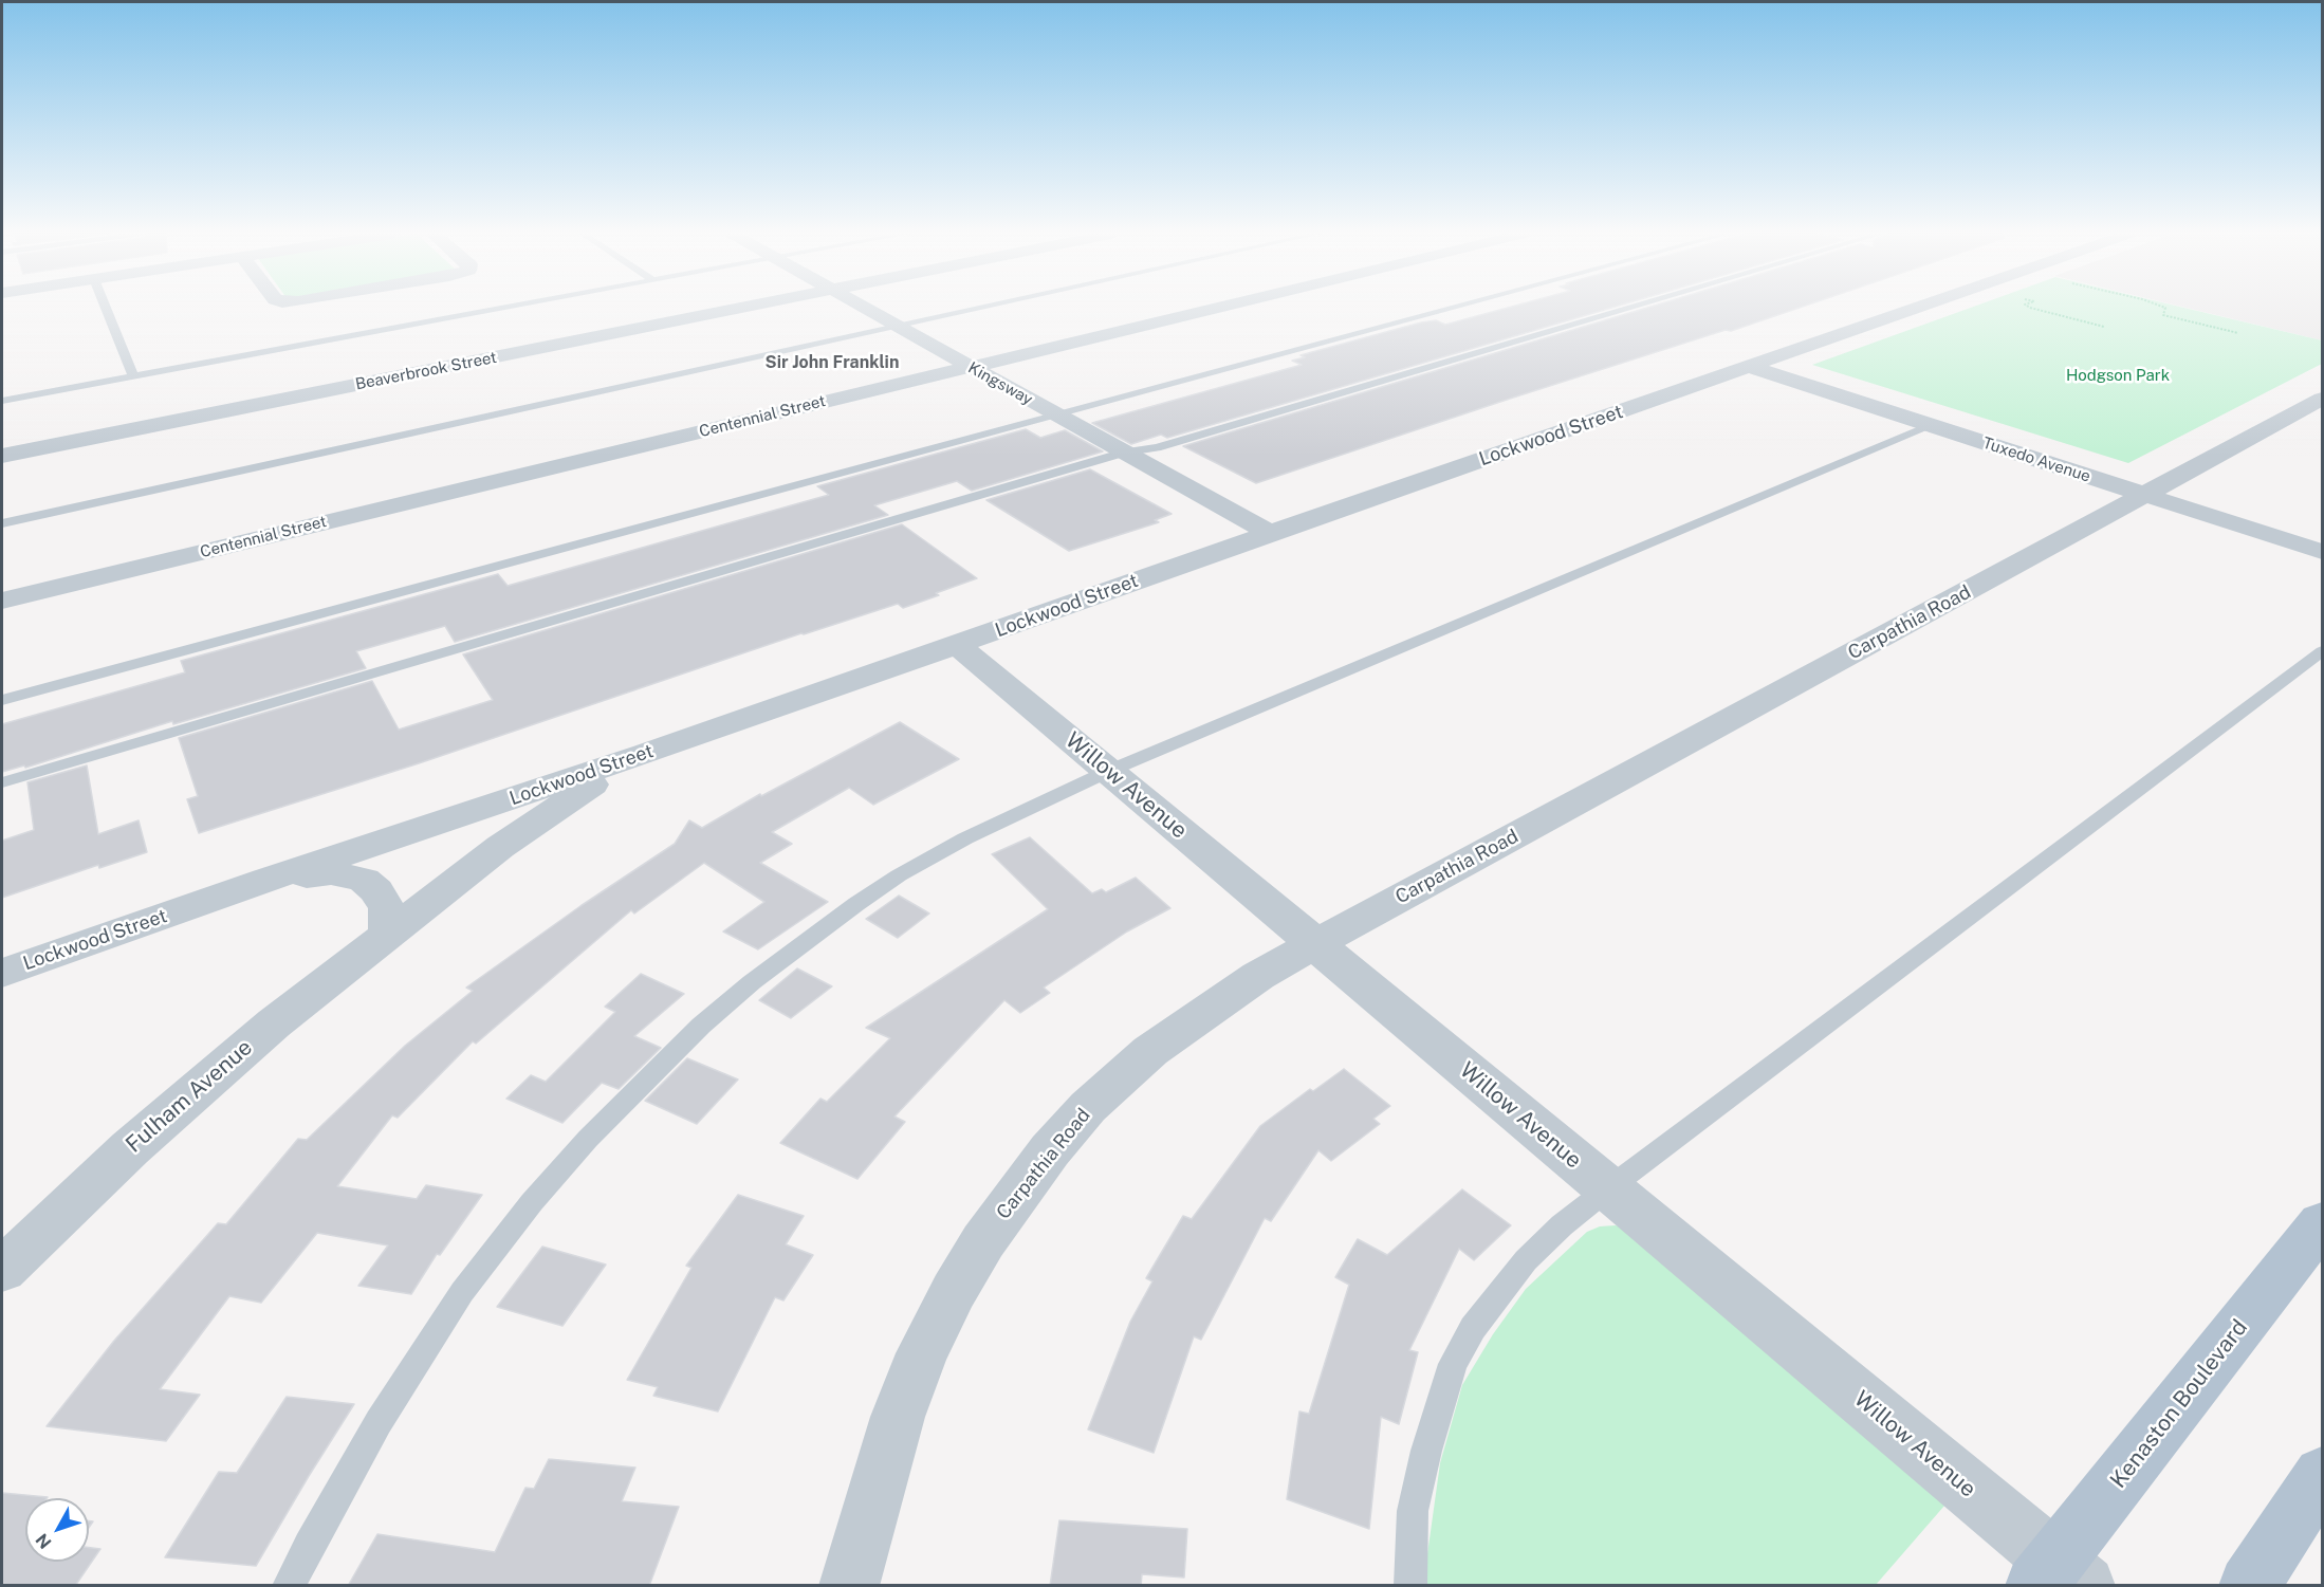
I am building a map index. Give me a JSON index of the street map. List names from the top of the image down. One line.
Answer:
{"streets":{"main road":["Kenaston Boulevard"],"street":["Beaverbrook Street","Kingsway","Centennial Street","Lockwood Street","Tuxedo Avenue","Carpathia Road","Willow Avenue","Fulham Avenue"]},"crossings":[["Kingsway","Centennial Street"],["Kingsway","Lockwood Street"],["Lockwood Street","Tuxedo Avenue"],["Lockwood Street","Willow Avenue"],["Lockwood Street","Fulham Avenue"],["Tuxedo Avenue","Carpathia Road"],["Carpathia Road","Willow Avenue"],["Willow Avenue","Kenaston Boulevard"]],"districts":["Sir John Franklin"],"parks":["Hodgson Park"],"north":"bottom left"}
